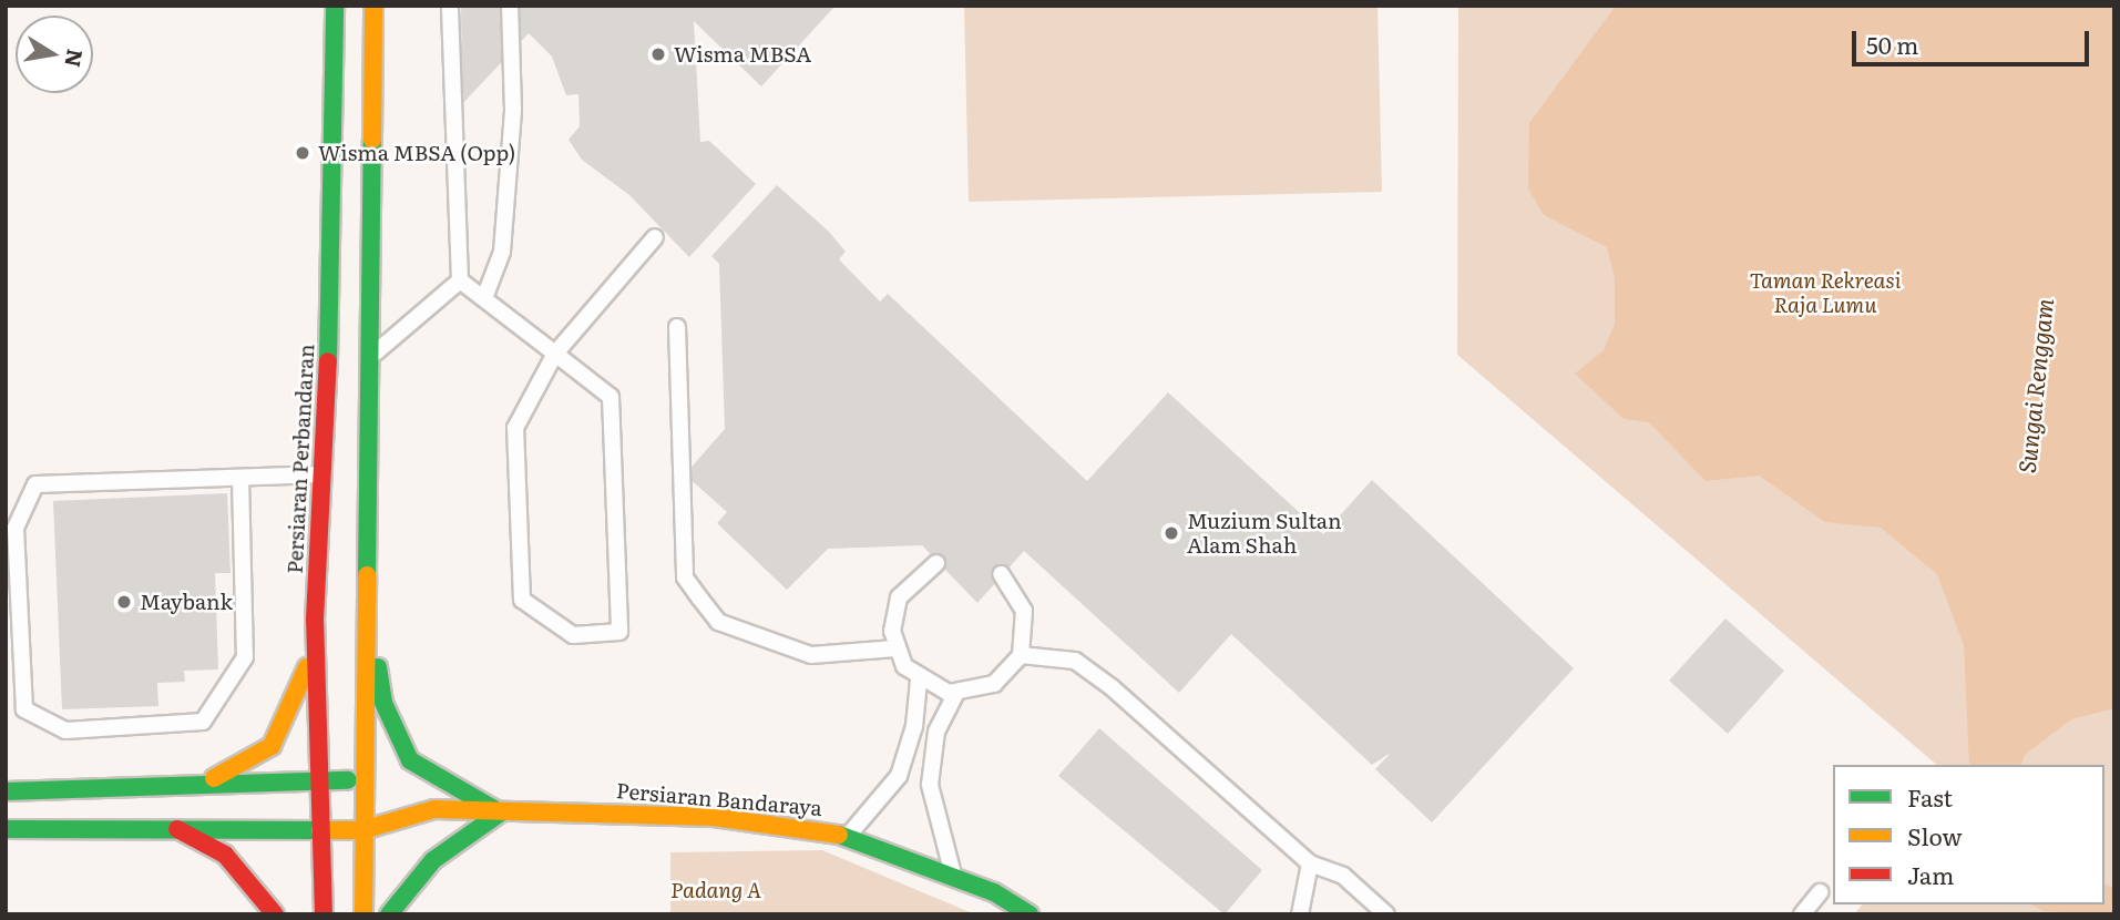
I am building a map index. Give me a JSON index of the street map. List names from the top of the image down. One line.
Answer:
{"streets":{"main road":["Persiaran Perbandaran","Persiaran Bandaraya"]},"crossings":[["Persiaran Perbandaran","Persiaran Bandaraya"]],"water":["Sungai Renggam"],"parks":["Taman Rekreasi Raja Lumu","Padang A"],"places":["Wisma MBSA","Wisma MBSA (Opp)","Muzium Sultan Alam Shah","Maybank"],"legend":["Fast","Slow","Jam"],"scale_bar":"50 m","north":"right"}
